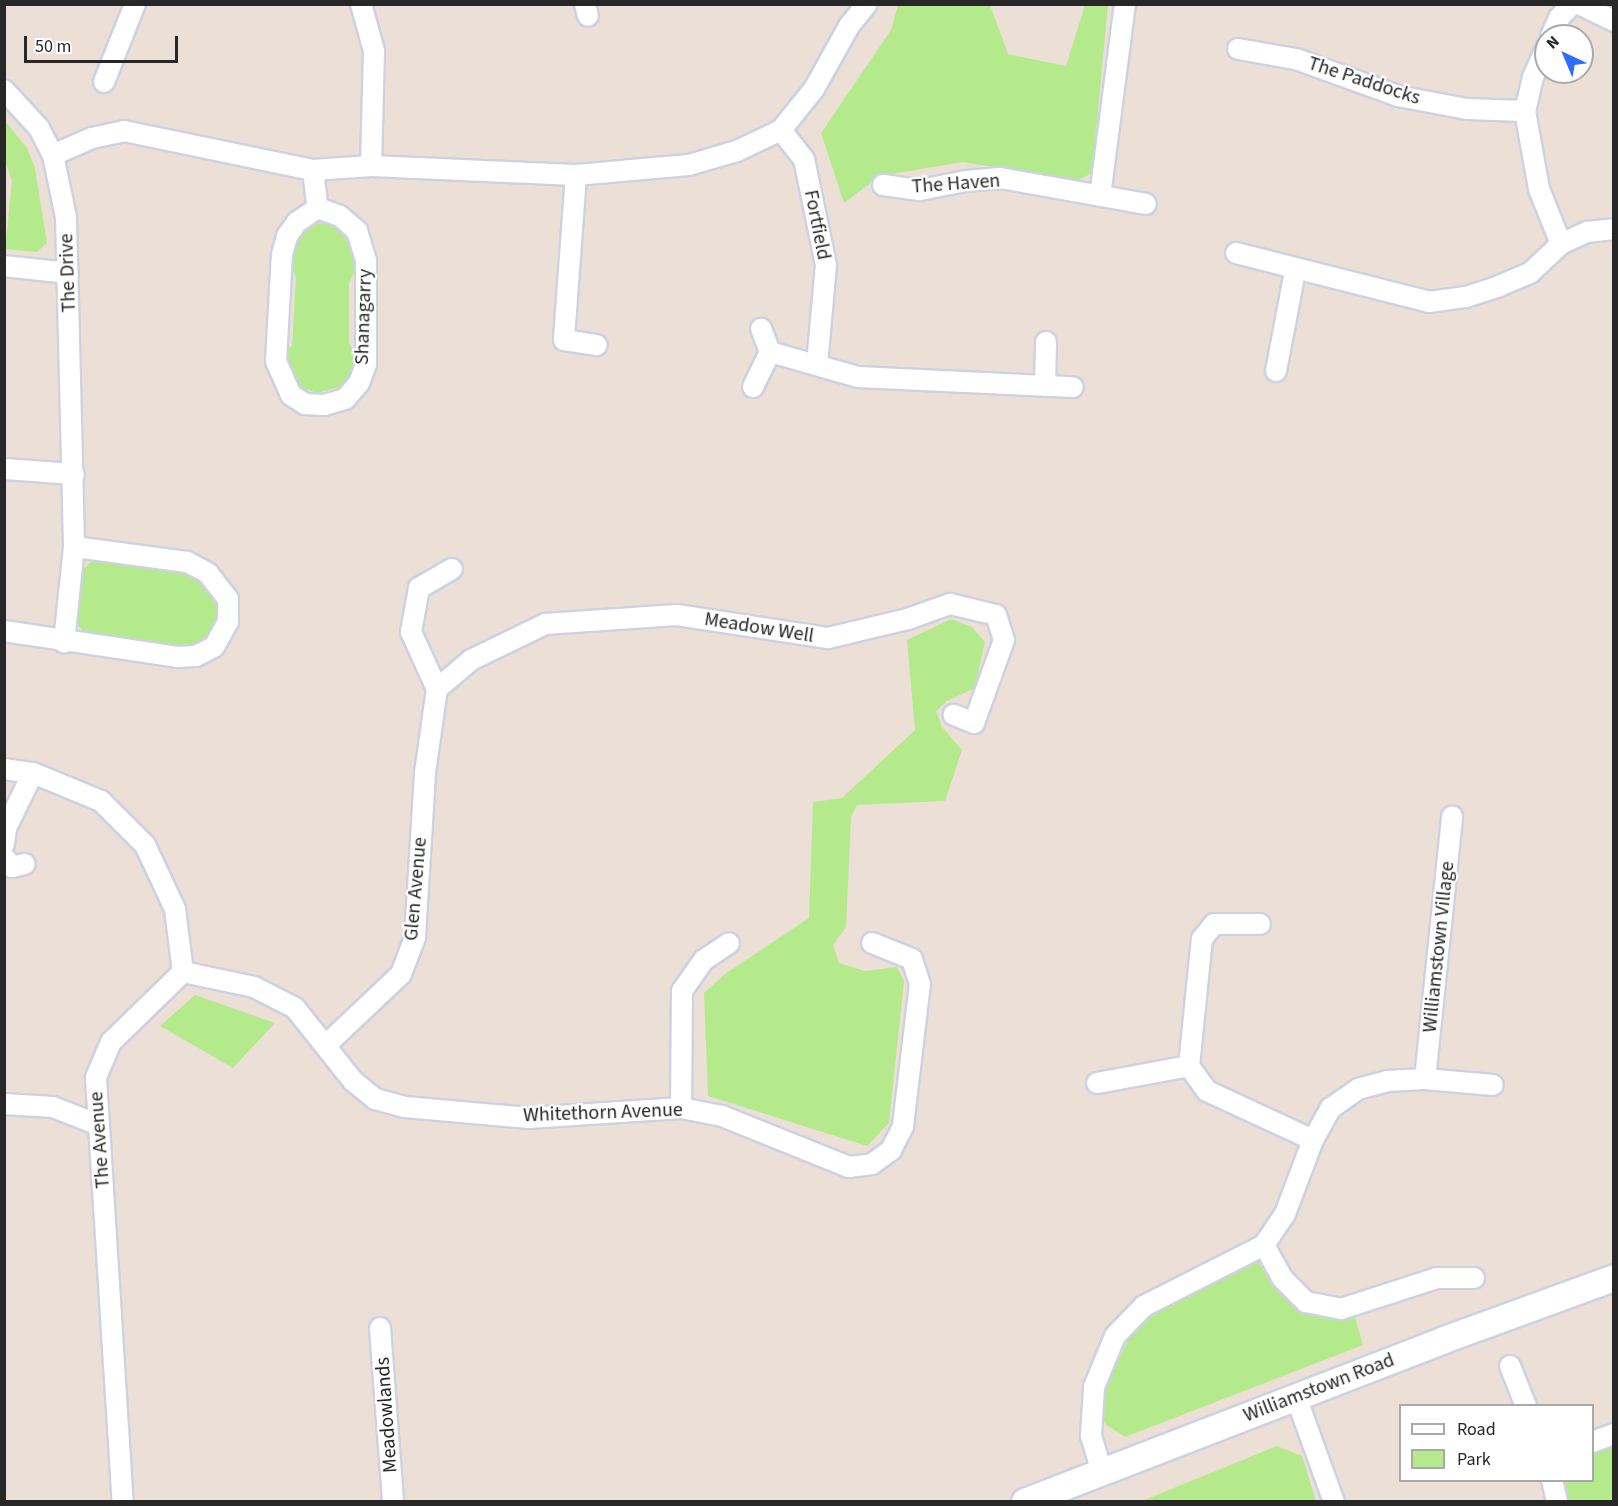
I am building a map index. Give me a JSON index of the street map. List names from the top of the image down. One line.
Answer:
{"streets":{"street":["The Paddocks","The Haven","Fortfield","The Drive","Shanagarry","Meadow Well","Glen Avenue","Williamstown Village","Whitethorn Avenue","The Avenue","Williamstown Road","Meadowlands"]},"crossings":[["Meadow Well","Glen Avenue"],["Glen Avenue","Whitethorn Avenue"],["Whitethorn Avenue","The Avenue"]],"legend":["Road","Park"],"scale_bar":"50 m","north":"top left"}
